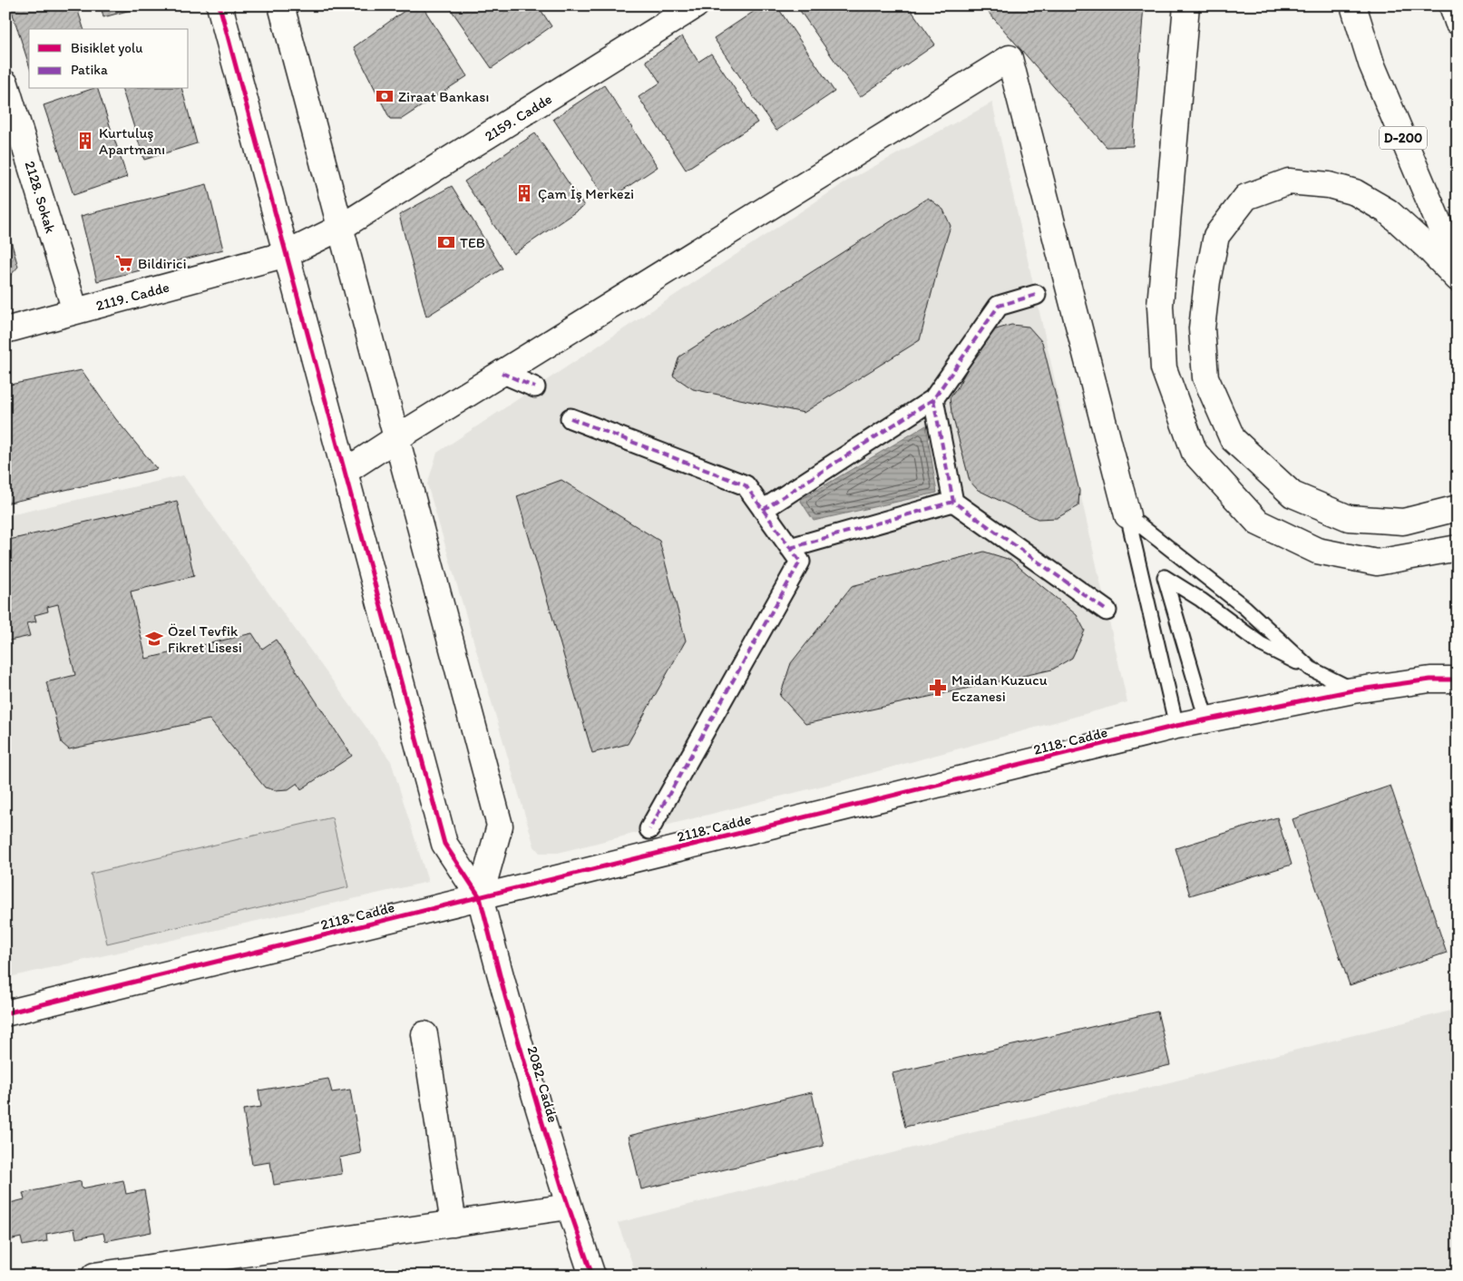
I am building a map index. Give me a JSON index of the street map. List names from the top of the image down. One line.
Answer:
{"streets":{"main road":["2159. Cadde","D-200","2128. Sokak","2119. Cadde","2118. Cadde","2082. Cadde"]},"crossings":[["2159. Cadde","2119. Cadde"],["2128. Sokak","2119. Cadde"],["2118. Cadde","2082. Cadde"]],"places":{"bank":["Ziraat Bankası","TEB"],"building":["Kurtuluş Apartmanı","Çam İş Merkezi"],"supermarket":["Bildirici"],"school or university":["Özel Tevfik Fikret Lisesi"],"pharmacy":["Maidan Kuzucu Eczanesi"]},"legend":["Bisiklet yolu","Patika"]}
